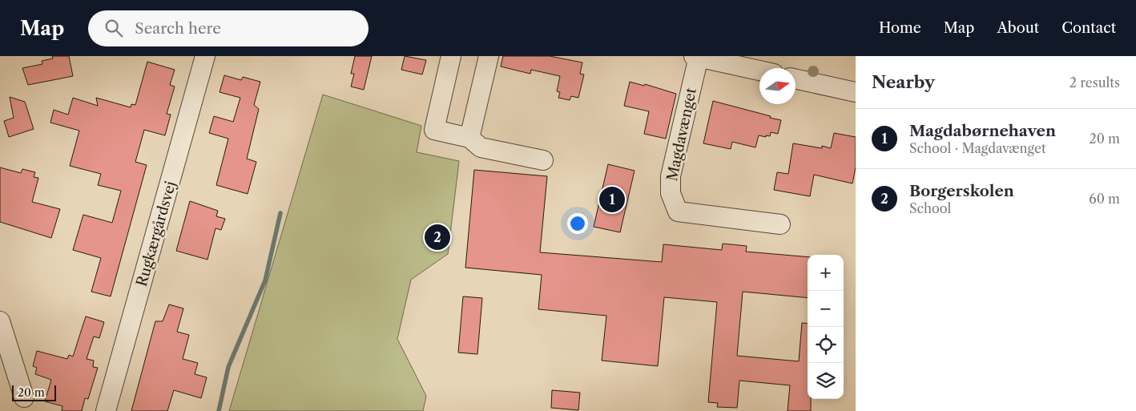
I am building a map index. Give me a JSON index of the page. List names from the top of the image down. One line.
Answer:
{"streets":{"street":["Magdavænget","Rugkærgårdsvej"]},"scale_bar":"20 m","north":"right","page":{"header":"Map","search":"Search here","nav":["Home","Map","About","Contact"],"heading":["Nearby","2 results"],"list":[{"mark":"1","name":"Magdabørnehaven","note":"School · Magdavænget","value":"20 m"},{"mark":"2","name":"Borgerskolen","note":"School","value":"60 m"}],"pins":["1","2"],"map_buttons":["+","−"],"scale":"20 m"}}
